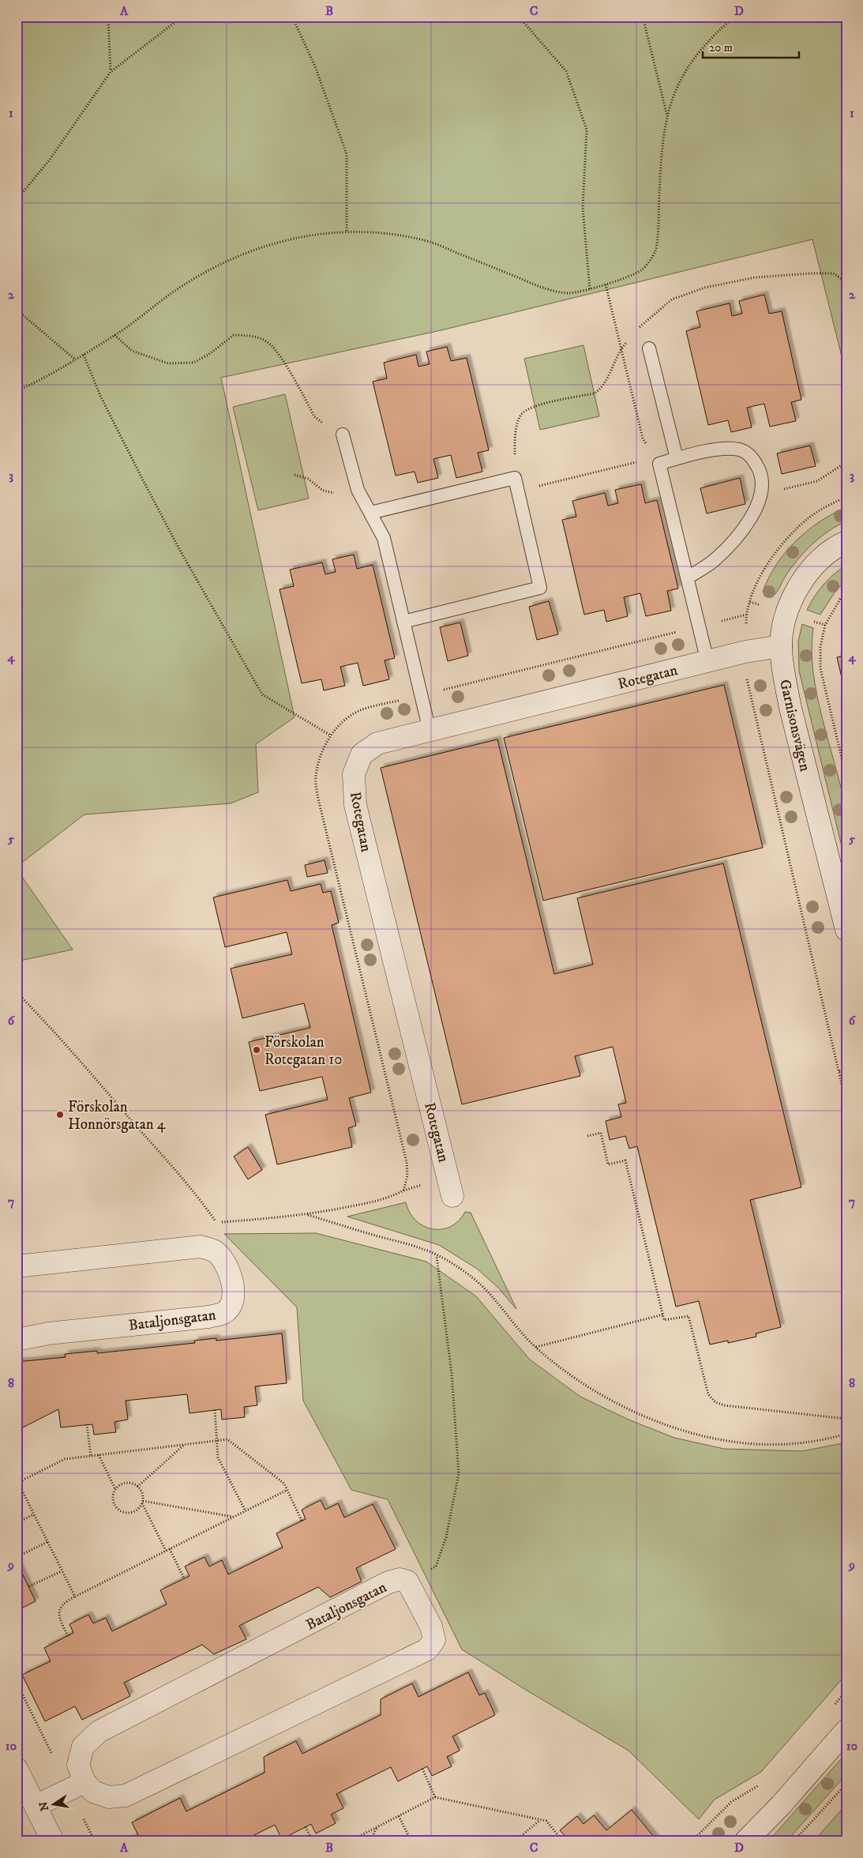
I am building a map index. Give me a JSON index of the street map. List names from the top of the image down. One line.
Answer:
{"streets":{"street":["Rotegatan","Garnisonsvägen","Bataljonsgatan"]},"crossings":[["Rotegatan","Garnisonsvägen"]],"places":["Förskolan Rotegatan 10","Förskolan Honnörsgatan 4"],"scale_bar":"20 m","north":"left","grid":{"columns":["A","B","C","D"],"rows":["1","2","3","4","5","6","7","8","9","10"]}}
